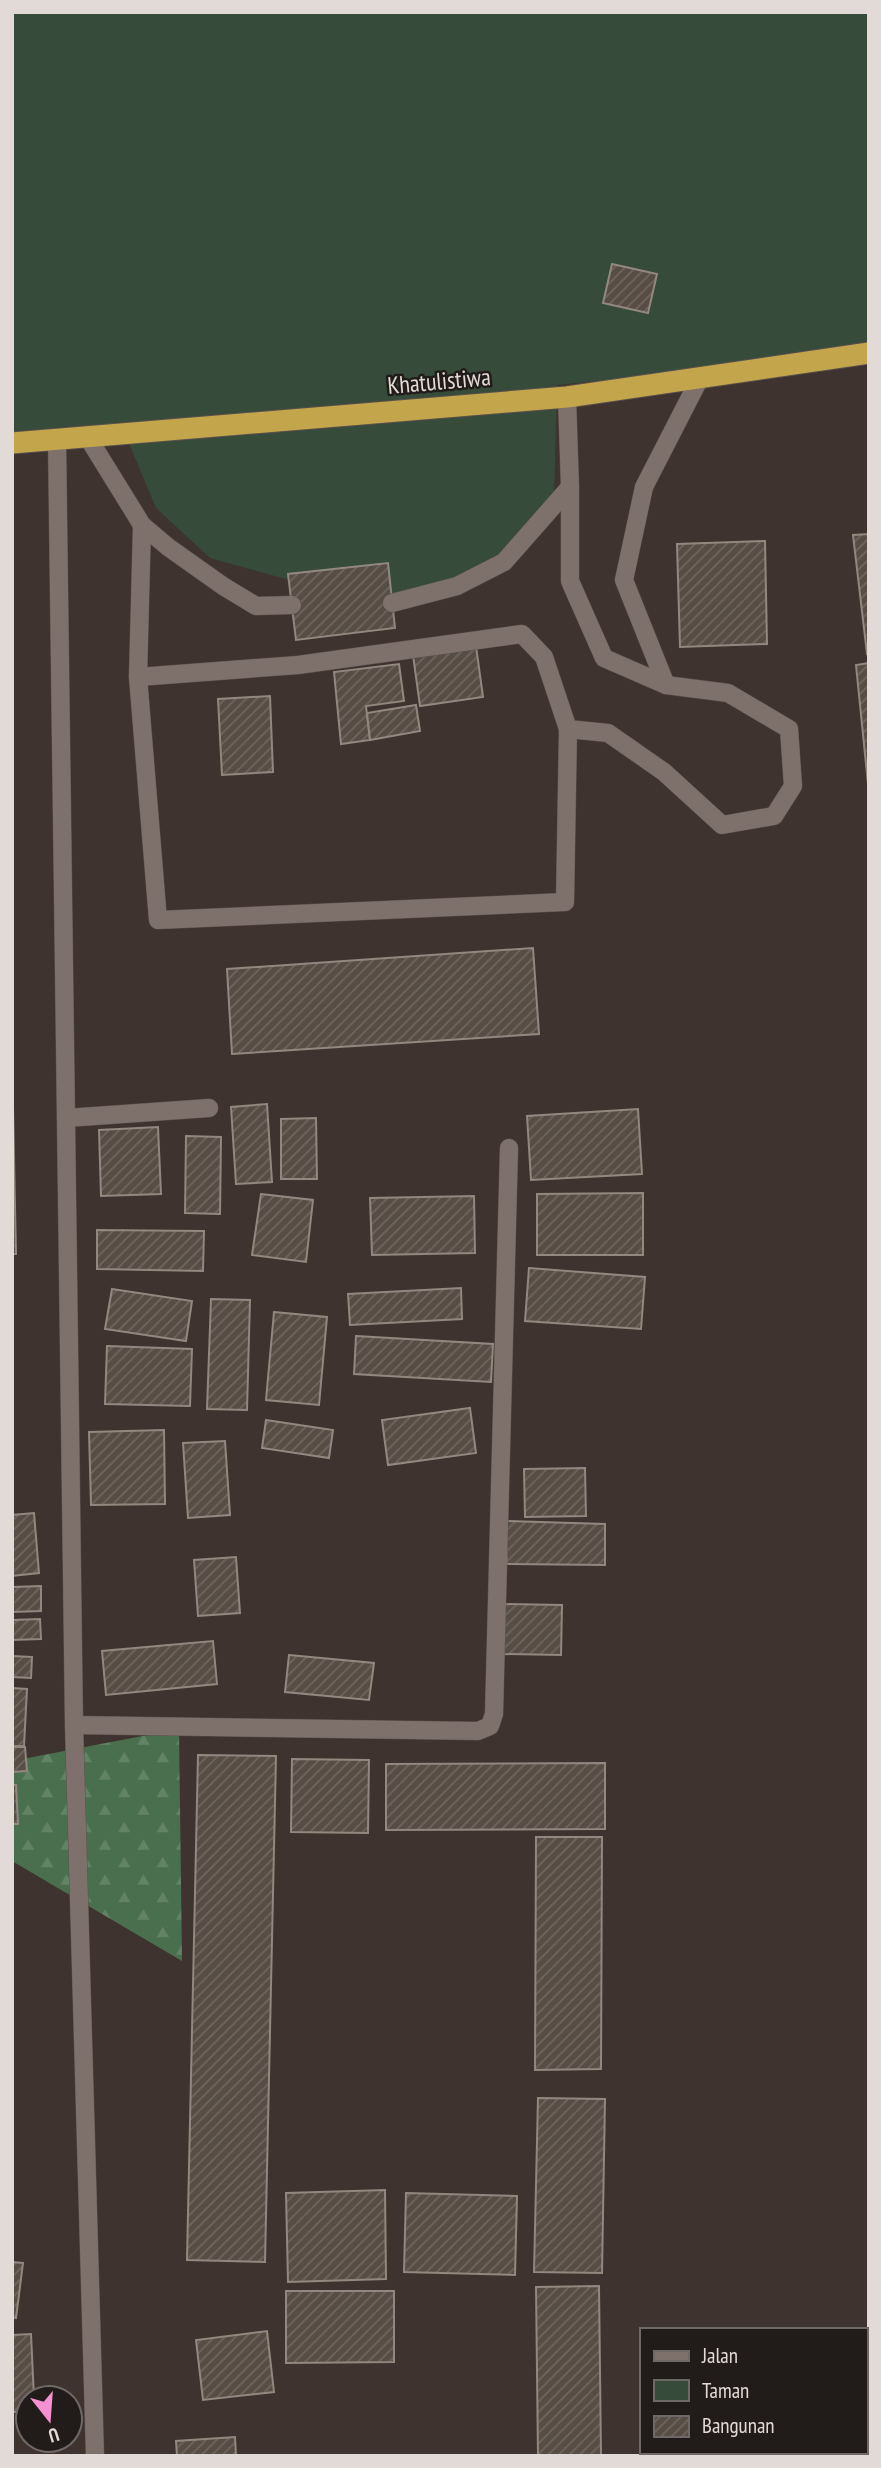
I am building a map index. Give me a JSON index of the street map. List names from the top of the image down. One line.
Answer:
{"streets":{"highway":["Khatulistiwa"]},"legend":["Jalan","Taman","Bangunan"],"north":"bottom"}
